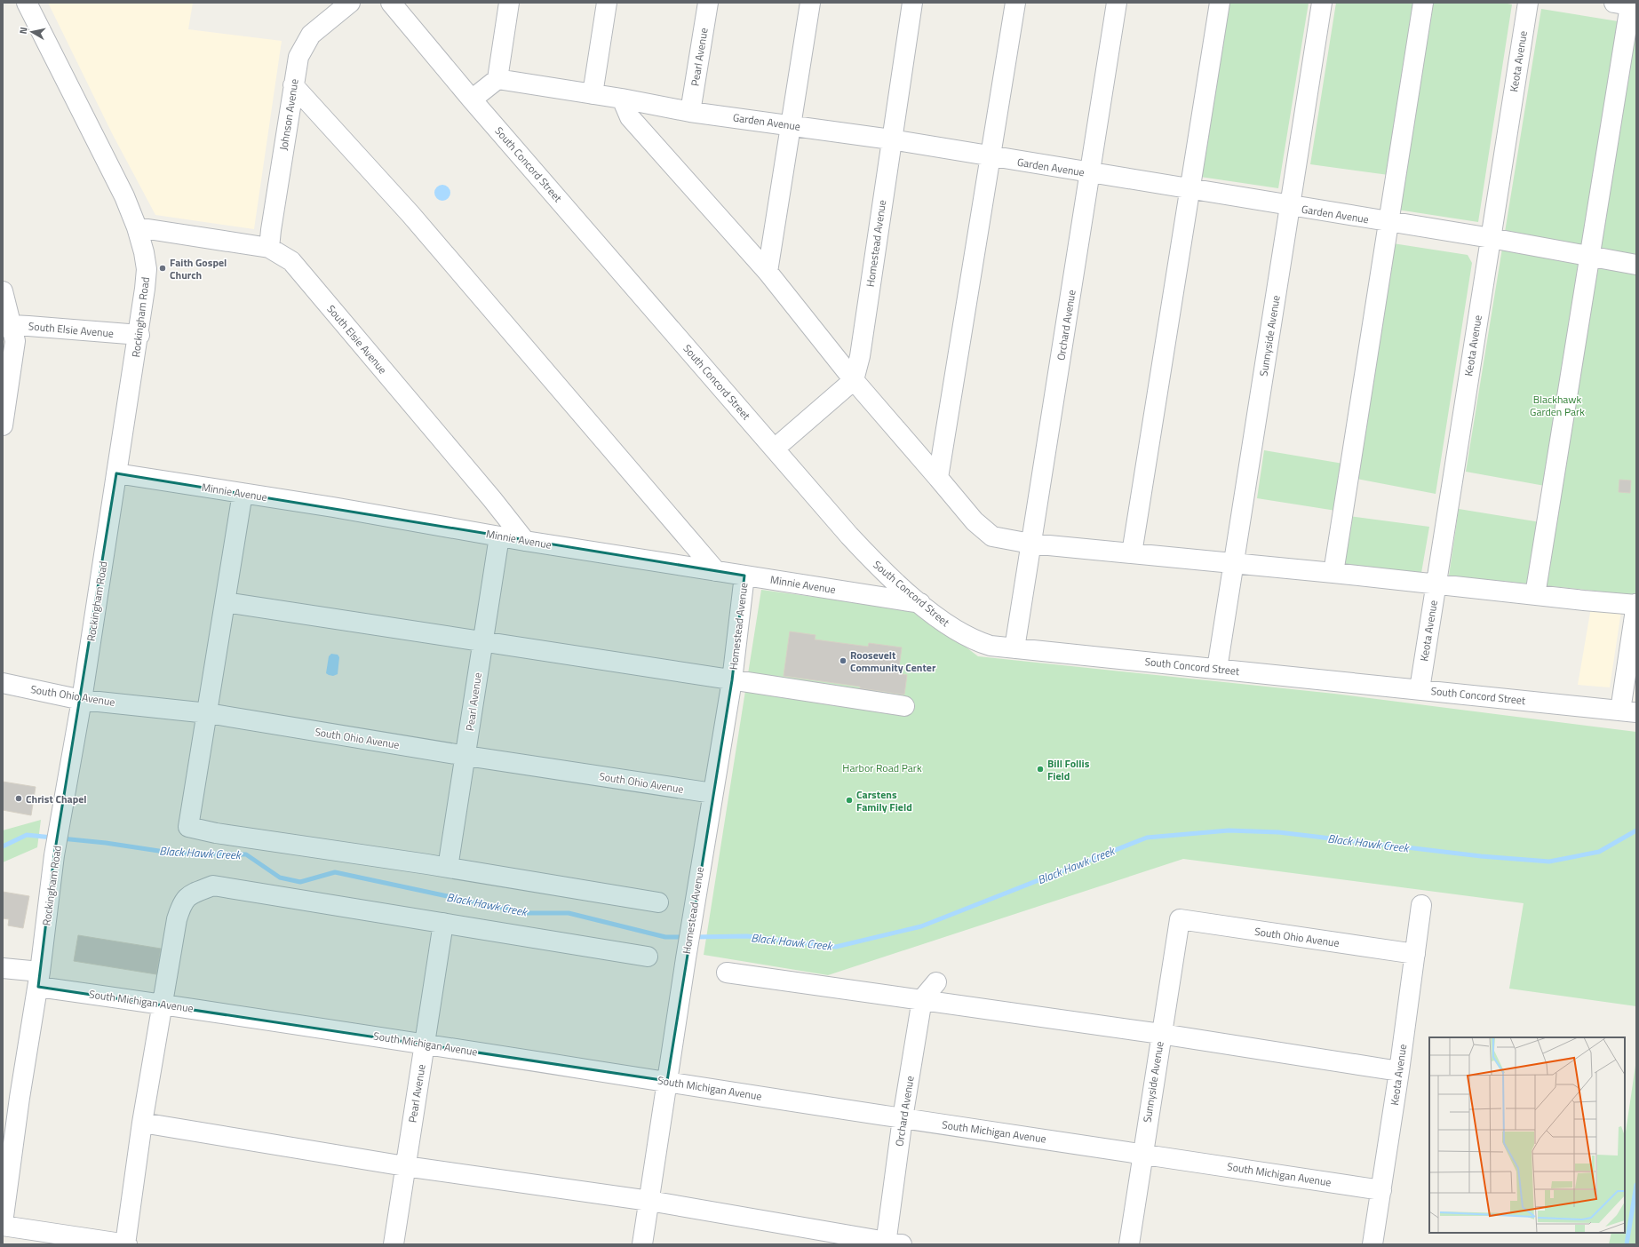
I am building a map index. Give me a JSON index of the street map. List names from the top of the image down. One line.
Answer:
{"streets":{"street":["Pearl Avenue","Keota Avenue","Johnson Avenue","Garden Avenue","South Concord Street","Homestead Avenue","Rockingham Road","Orchard Avenue","South Elsie Avenue","Sunnyside Avenue","Minnie Avenue","South Ohio Avenue","South Michigan Avenue"]},"crossings":[["Pearl Avenue","Garden Avenue"],["Pearl Avenue","Minnie Avenue"],["Pearl Avenue","South Ohio Avenue"],["Pearl Avenue","South Michigan Avenue"],["Keota Avenue","Garden Avenue"],["Keota Avenue","South Concord Street"],["Keota Avenue","South Ohio Avenue"],["Keota Avenue","South Michigan Avenue"],["Johnson Avenue","South Elsie Avenue"],["Garden Avenue","Homestead Avenue"],["Garden Avenue","Orchard Avenue"],["Garden Avenue","Sunnyside Avenue"],["South Concord Street","Orchard Avenue"],["South Concord Street","Sunnyside Avenue"],["South Concord Street","Minnie Avenue"],["Homestead Avenue","Minnie Avenue"],["Homestead Avenue","South Ohio Avenue"],["Homestead Avenue","South Michigan Avenue"],["Rockingham Road","South Elsie Avenue"],["Rockingham Road","Minnie Avenue"],["Rockingham Road","South Ohio Avenue"],["Rockingham Road","South Michigan Avenue"],["Orchard Avenue","South Michigan Avenue"],["South Elsie Avenue","Minnie Avenue"],["Sunnyside Avenue","South Ohio Avenue"],["Sunnyside Avenue","South Michigan Avenue"]],"water":["Black Hawk Creek"],"parks":["Blackhawk Garden Park","Harbor Road Park"],"places":["Faith Gospel Church","Roosevelt Community Center","Bill Follis Field","Christ Chapel","Carstens Family Field"],"north":"left"}
